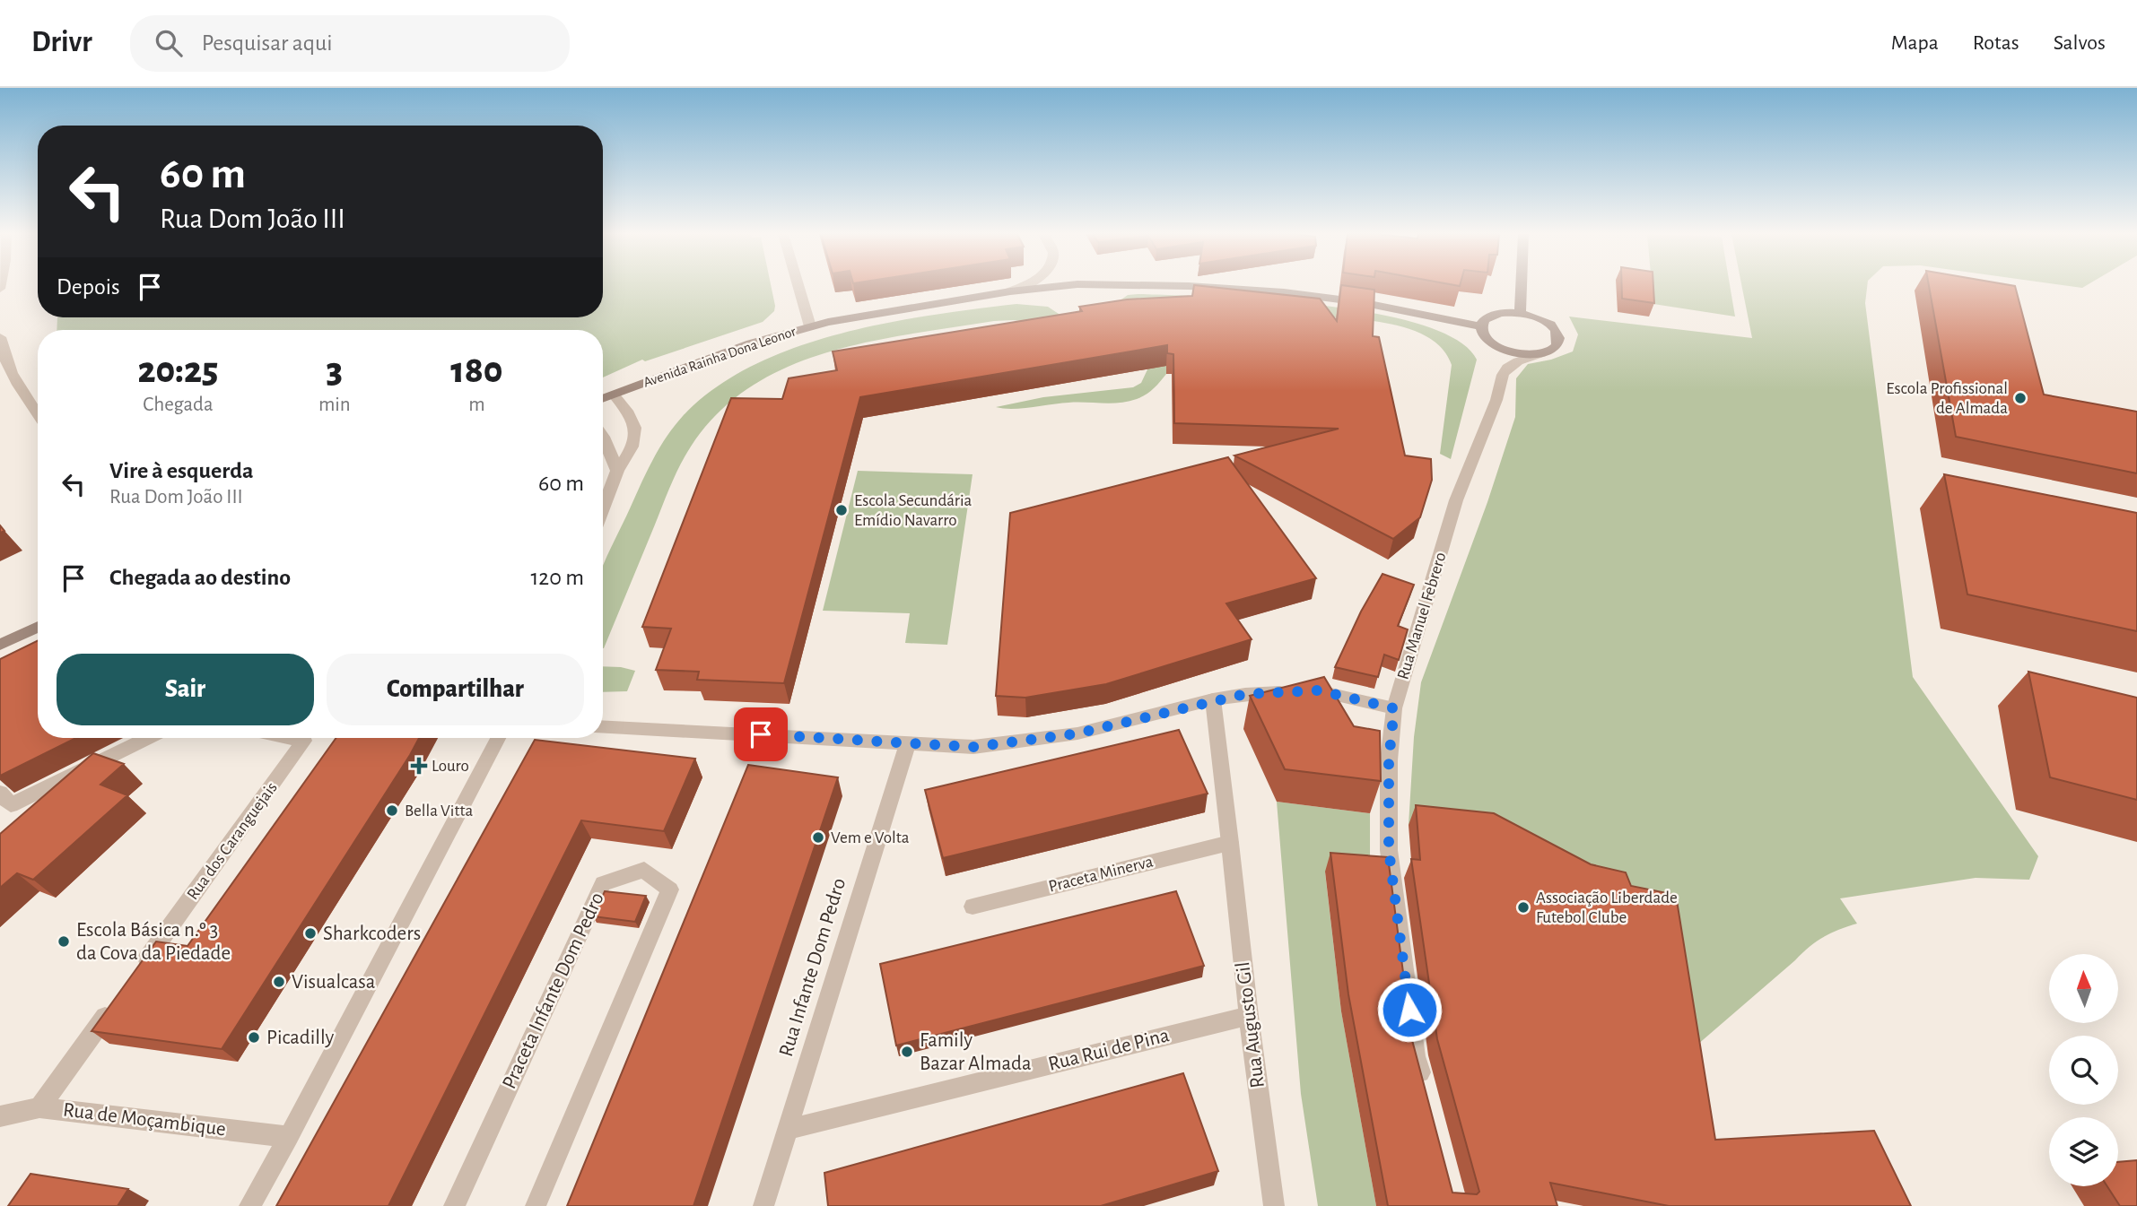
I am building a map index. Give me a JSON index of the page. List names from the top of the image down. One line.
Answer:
{"streets":{"main road":["Avenida Rainha Dona Leonor"],"street":["Rua Manuel Febrero","Rua dos Caranguejais","Praceta Minerva","Rua Infante Dom Pedro","Praceta Infante Dom Pedro","Rua Augusto Gil","Rua Rui de Pina","Rua de Moçambique"]},"crossings":[["Praceta Minerva","Rua Augusto Gil"],["Rua Infante Dom Pedro","Rua Rui de Pina"],["Rua Augusto Gil","Rua Rui de Pina"]],"places":{"other":["Escola Profissional de Almada","Escola Secundária Emídio Navarro","Bella Vitta","Vem e Volta","Associação Liberdade Futebol Clube","Sharkcoders","Escola Básica n.º 3 da Cova da Piedade","Visualcasa","Picadilly","Family Bazar Almada"],"health":["Louro"]},"north":"top","page":{"header":"Drivr","search":"Pesquisar aqui","nav":["Mapa","Rotas","Salvos"],"turn":["60 m","Rua Dom João III"],"then":"Depois","eta":["20:25","Chegada","3","min","180","m"],"list":[{"name":"Vire à esquerda","note":"Rua Dom João III","value":"60 m"},{"name":"Chegada ao destino","value":"120 m"}],"buttons":["Sair","Compartilhar"]}}
